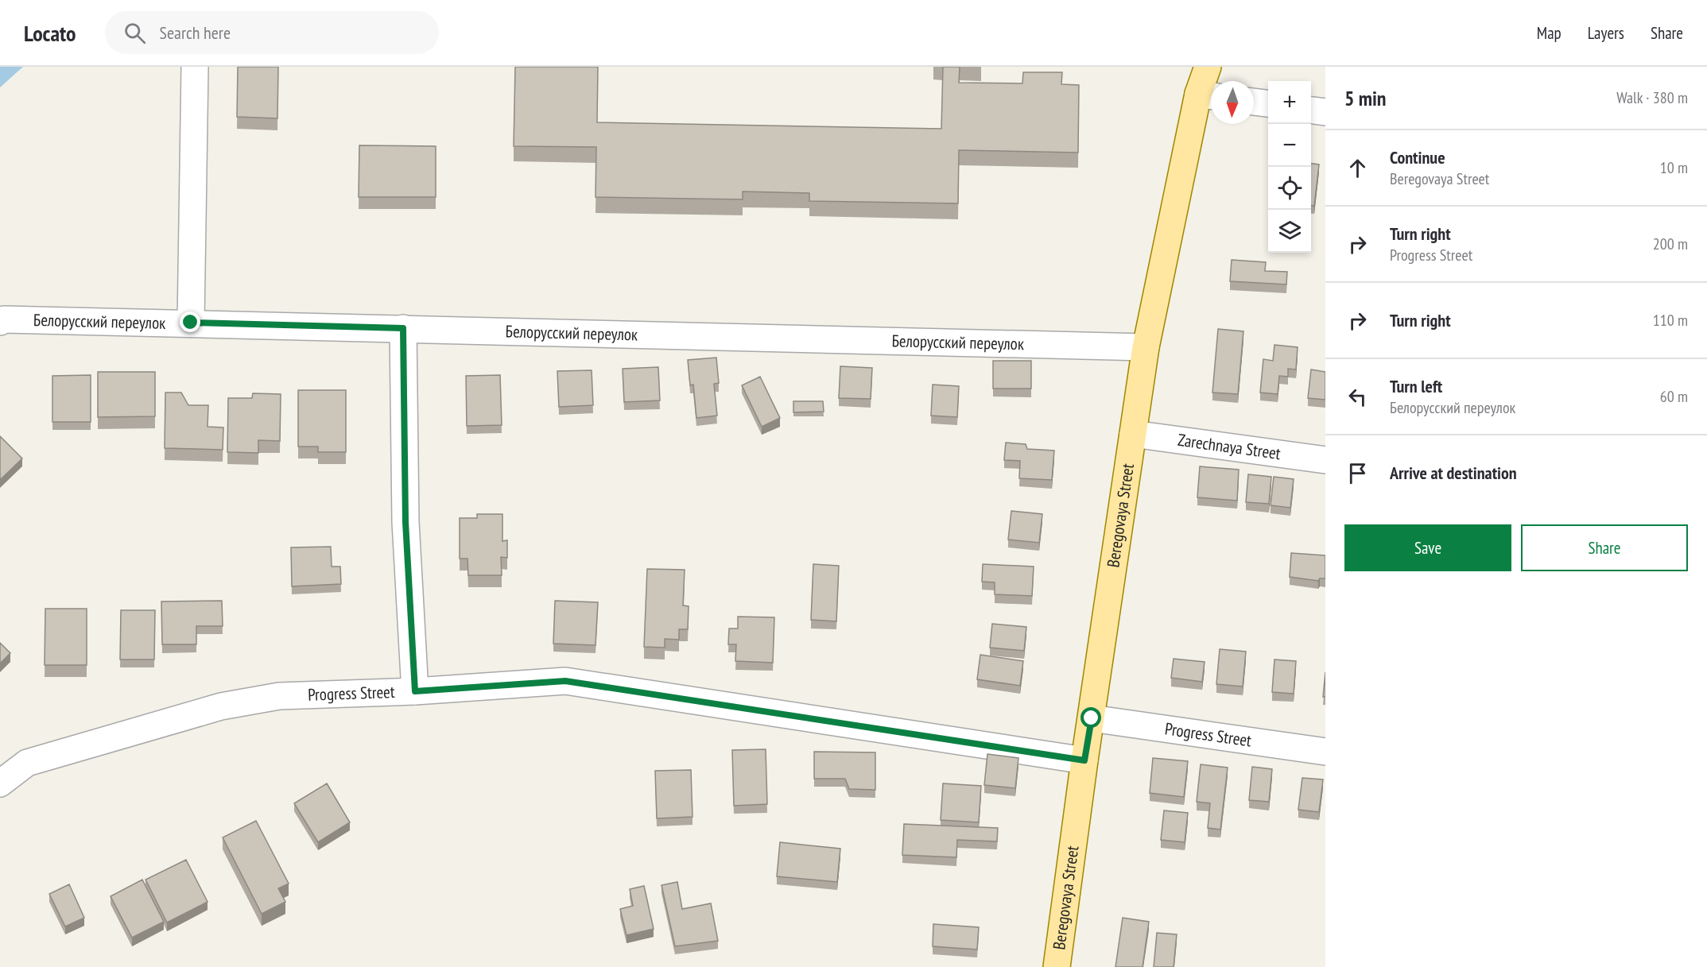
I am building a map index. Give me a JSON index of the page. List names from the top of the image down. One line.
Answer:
{"streets":{"main road":["Beregovaya Street"],"street":["Белорусский переулок","Zarechnaya Street","Progress Street"]},"crossings":[["Белорусский переулок","Beregovaya Street"],["Zarechnaya Street","Beregovaya Street"],["Beregovaya Street","Progress Street"]],"north":"bottom","page":{"header":"Locato","search":"Search here","nav":["Map","Layers","Share"],"heading":["5 min","Walk · 380 m"],"map_buttons":["+","−"],"list":[["Continue","Beregovaya Street","10 m"],["Turn right","Progress Street","200 m"],["Turn right","110 m"],["Turn left","Белорусский переулок","60 m"],"Arrive at destination"],"buttons":["Save","Share"]}}
